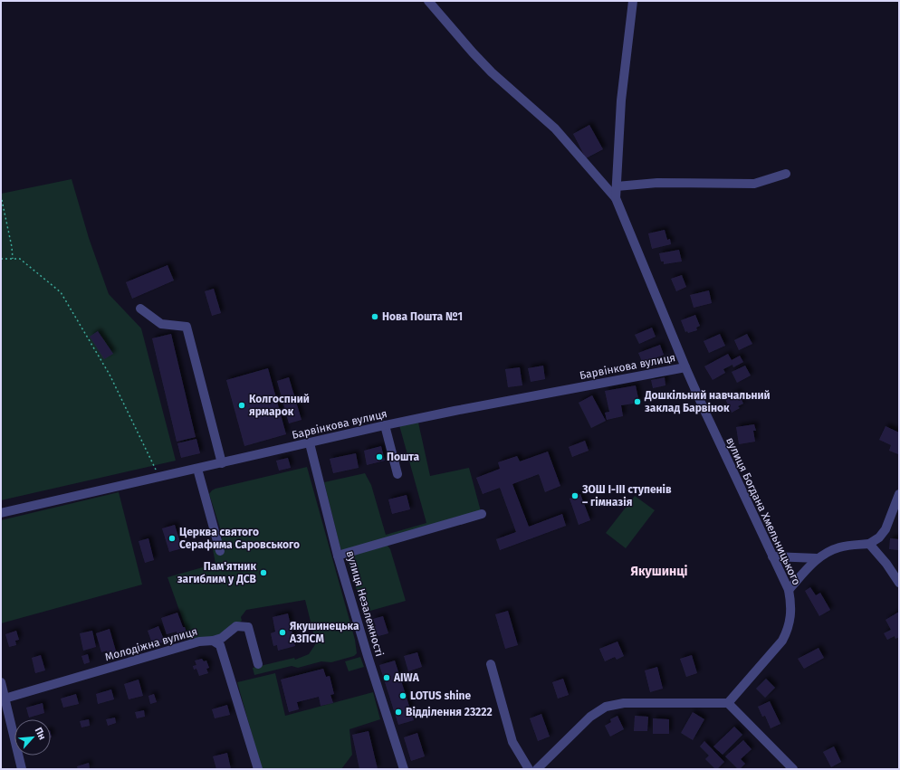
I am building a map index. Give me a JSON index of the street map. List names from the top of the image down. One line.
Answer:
{"streets":{"street":["Барвінкова вулиця","вулиця Богдана Хмельницького","вулиця Незалежності","Молодіжна вулиця"]},"crossings":[["Барвінкова вулиця","вулиця Богдана Хмельницького"],["Барвінкова вулиця","вулиця Незалежності"]],"districts":["Якушинці"],"places":["Нова Пошта №1","Дошкільний навчальний заклад Барвінок","Колгоспний ярмарок","Пошта","ЗОШ І-ІІІ ступенів – гімназія","Церква святого Серафима Саровського","Пам'ятник загиблим у ДСВ","Якушинецька АЗПСМ","AIWA","LOTUS shine","Відділення 23222"],"north":"top right"}
